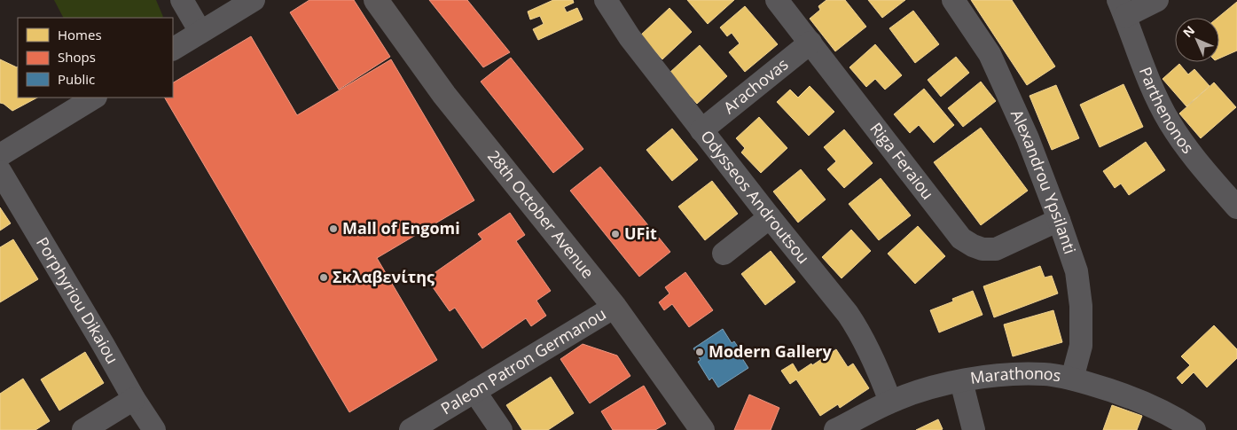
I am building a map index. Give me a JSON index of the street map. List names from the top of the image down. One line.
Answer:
{"streets":{"main road":["28th October Avenue"],"street":["Arachovas","Parthenonos","Riga Feraiou","Alexandrou Ypsilanti","Odysseos Androutsou","Porphyriou Dikaiou","Paleon Patron Germanou","Marathonos"]},"crossings":[["Arachovas","Riga Feraiou"],["Arachovas","Odysseos Androutsou"],["Riga Feraiou","Alexandrou Ypsilanti"],["Alexandrou Ypsilanti","Marathonos"],["Odysseos Androutsou","Marathonos"],["28th October Avenue","Paleon Patron Germanou"]],"places":["Mall of Engomi","UFit","Σκλαβενίτης","Modern Gallery"],"legend":["Homes","Shops","Public"],"north":"top left"}
